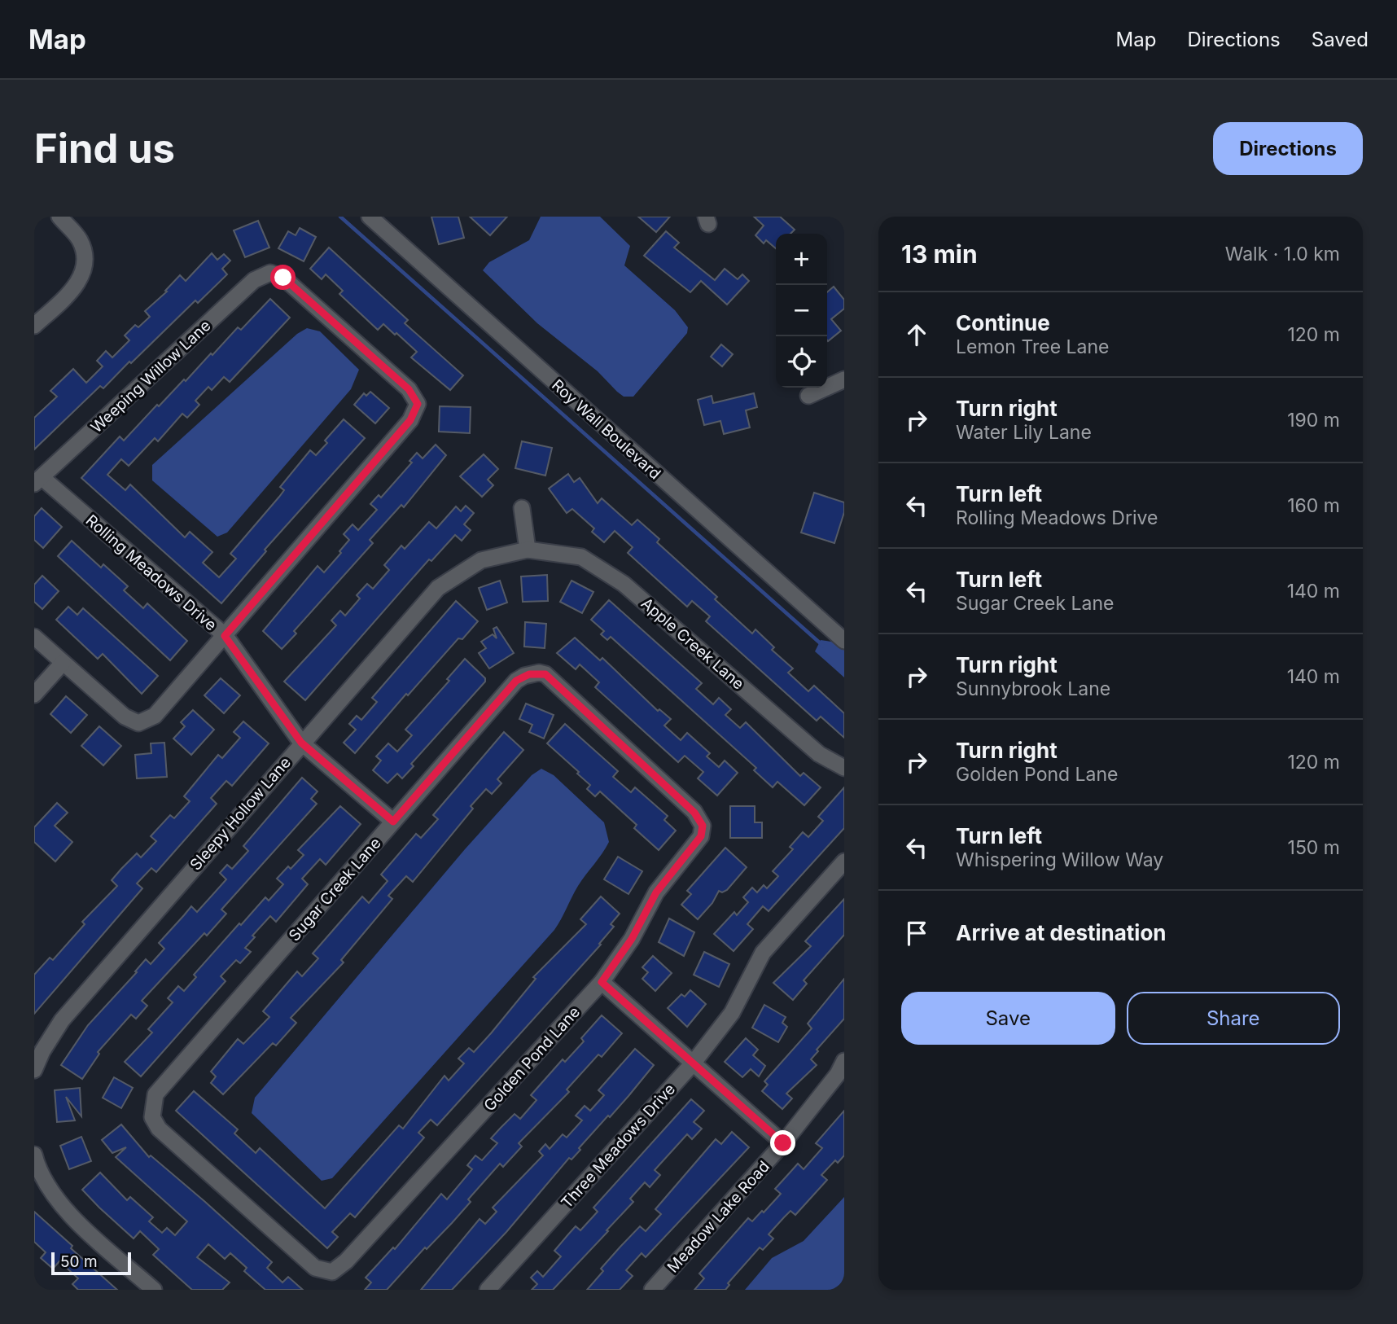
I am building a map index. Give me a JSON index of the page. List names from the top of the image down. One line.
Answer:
{"streets":{"street":["Weeping Willow Lane","Roy Wall Boulevard","Rolling Meadows Drive","Apple Creek Lane","Sleepy Hollow Lane","Sugar Creek Lane","Golden Pond Lane","Three Meadows Drive","Meadow Lake Road"]},"crossings":[["Weeping Willow Lane","Rolling Meadows Drive"],["Rolling Meadows Drive","Sleepy Hollow Lane"],["Rolling Meadows Drive","Sugar Creek Lane"],["Apple Creek Lane","Sleepy Hollow Lane"],["Sugar Creek Lane","Golden Pond Lane"]],"scale_bar":"50 m","page":{"header":"Map","nav":["Map","Directions","Saved"],"buttons":["Directions",["Save","Share"]],"title":"Find us","heading":["13 min","Walk · 1.0 km"],"map_buttons":["+","−"],"list":[["Continue","Lemon Tree Lane","120 m"],["Turn right","Water Lily Lane","190 m"],["Turn left","Rolling Meadows Drive","160 m"],["Turn left","Sugar Creek Lane","140 m"],["Turn right","Sunnybrook Lane","140 m"],["Turn right","Golden Pond Lane","120 m"],["Turn left","Whispering Willow Way","150 m"],"Arrive at destination"],"scale":"50 m"}}
